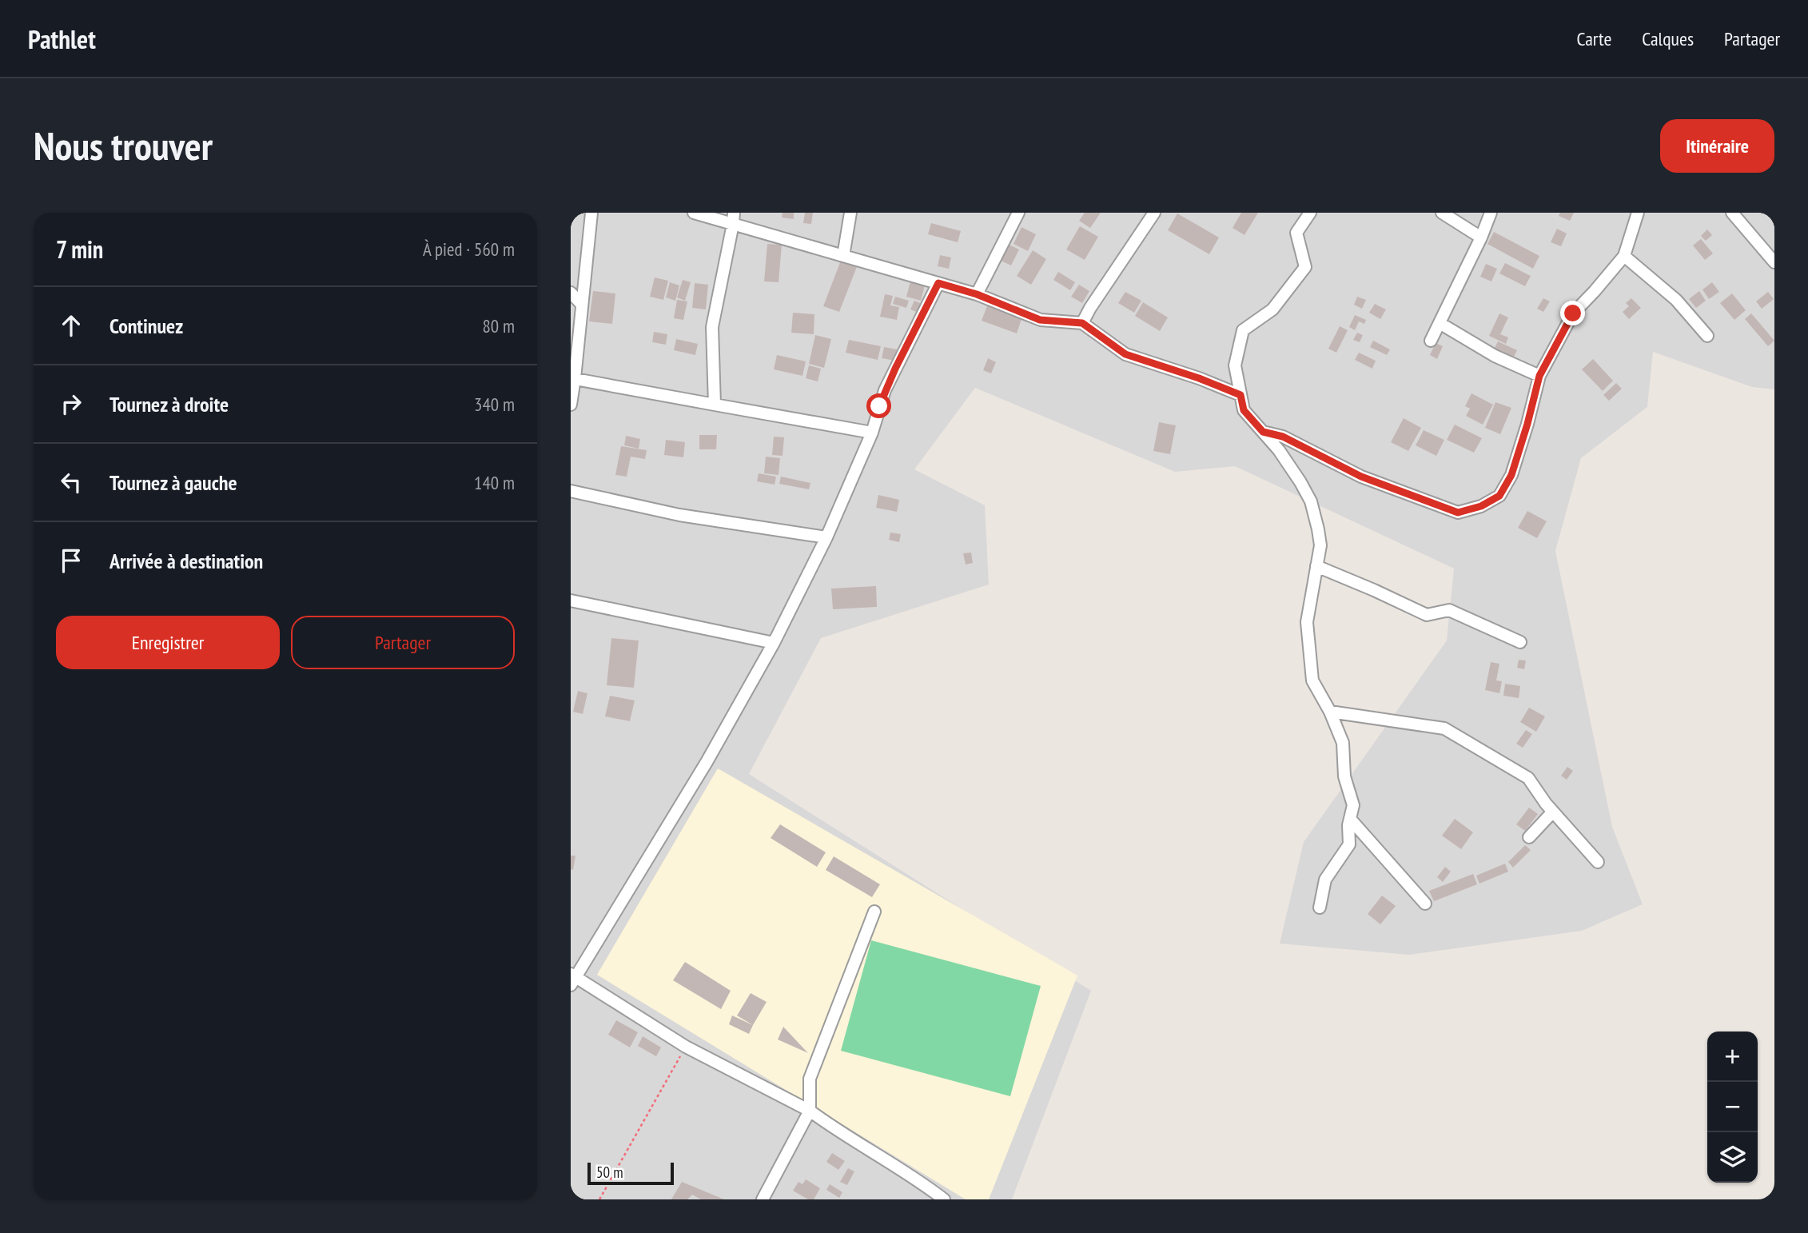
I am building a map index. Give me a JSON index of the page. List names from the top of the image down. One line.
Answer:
{"scale_bar":"50 m","page":{"header":"Pathlet","nav":["Carte","Calques","Partager"],"buttons":["Itinéraire",["Enregistrer","Partager"]],"title":"Nous trouver","heading":["7 min","À pied · 560 m"],"list":[["Continuez","80 m"],["Tournez à droite","340 m"],["Tournez à gauche","140 m"],"Arrivée à destination"],"map_buttons":["+","−"],"scale":"50 m"}}
